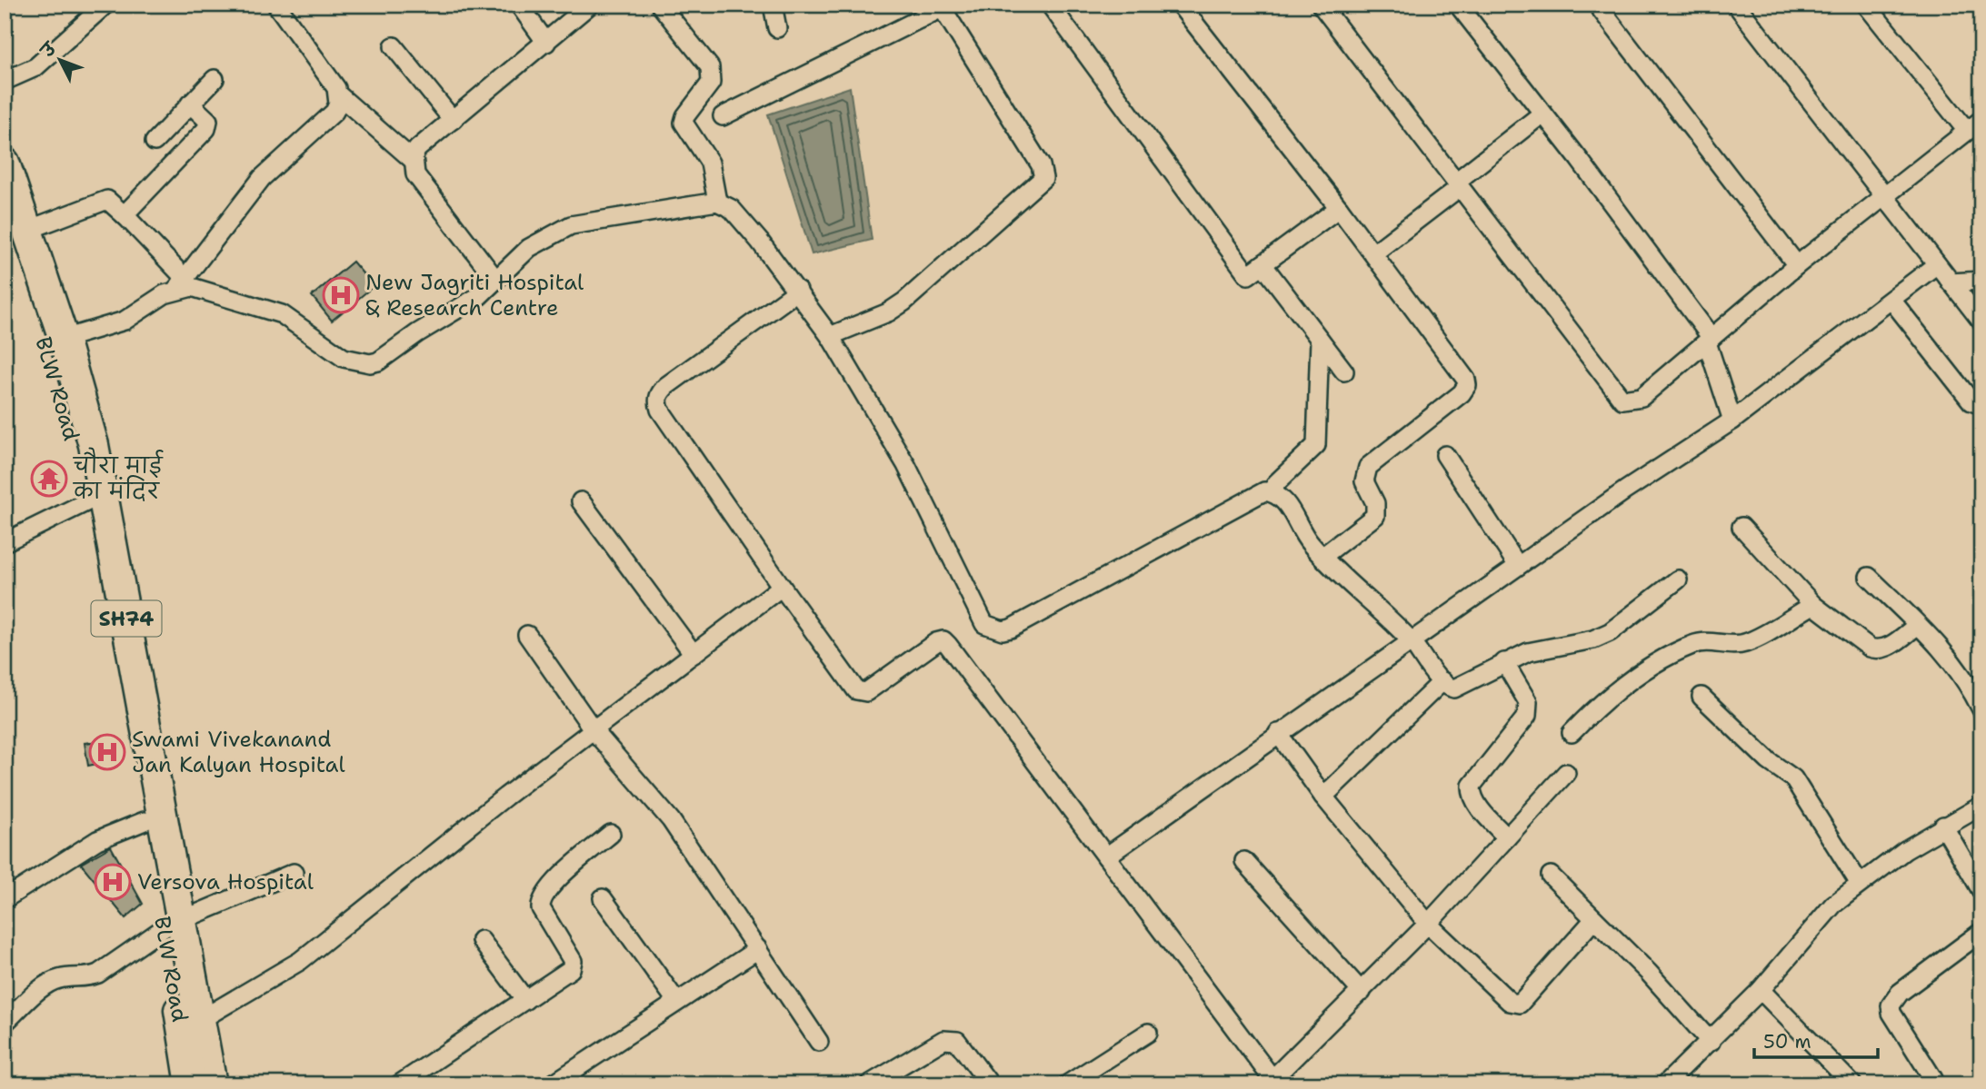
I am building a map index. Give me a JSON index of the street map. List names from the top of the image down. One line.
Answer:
{"streets":{"main road":["BLW Road","SH74"]},"crossings":[["BLW Road","SH74"]],"places":{"hospital":["New Jagriti Hospital & Research Centre","Swami Vivekanand Jan Kalyan Hospital","Versova Hospital"],"temple":["चौरा माई का मंदिर"]},"scale_bar":"50 m","north":"top left"}
